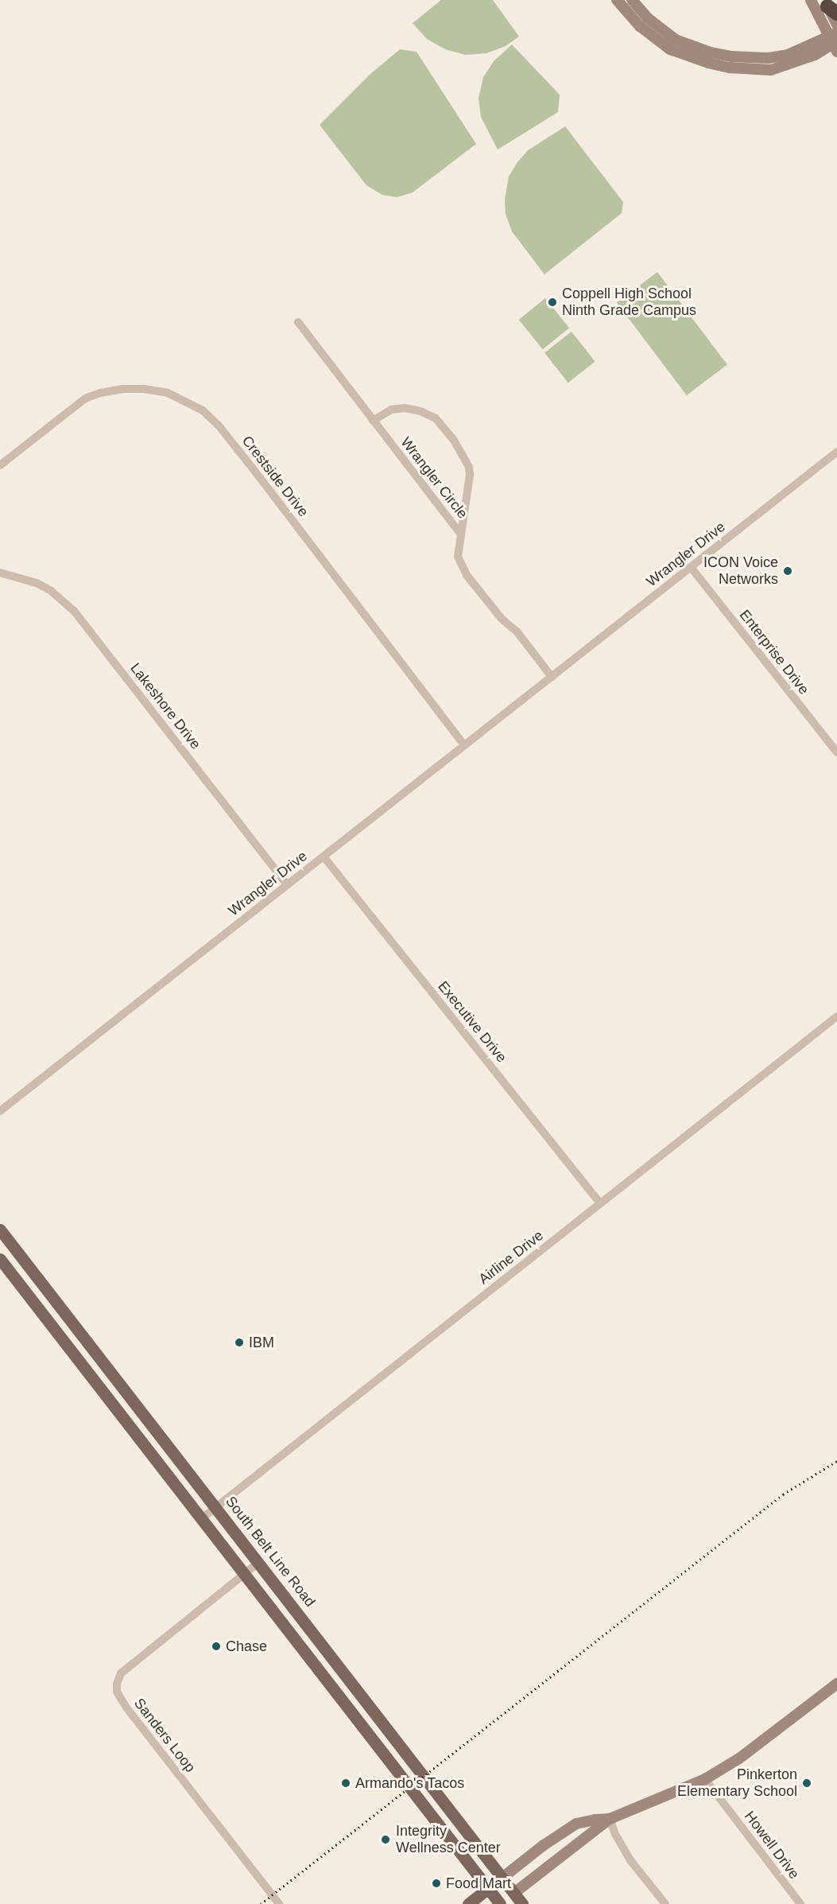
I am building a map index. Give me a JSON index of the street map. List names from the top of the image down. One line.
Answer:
{"streets":{"main road":["South Belt Line Road"],"street":["Crestside Drive","Wrangler Circle","Wrangler Drive","Enterprise Drive","Lakeshore Drive","Executive Drive","Airline Drive","Sanders Loop","Howell Drive"]},"crossings":[["Crestside Drive","Wrangler Drive"],["Wrangler Drive","Enterprise Drive"],["Wrangler Drive","Lakeshore Drive"],["Wrangler Drive","Executive Drive"],["Executive Drive","Airline Drive"],["Airline Drive","South Belt Line Road"],["South Belt Line Road","Sanders Loop"]],"places":["Coppell High School Ninth Grade Campus","ICON Voice Networks","IBM","Chase","Armando's Tacos","Pinkerton Elementary School","Integrity Wellness Center","Food Mart"]}
